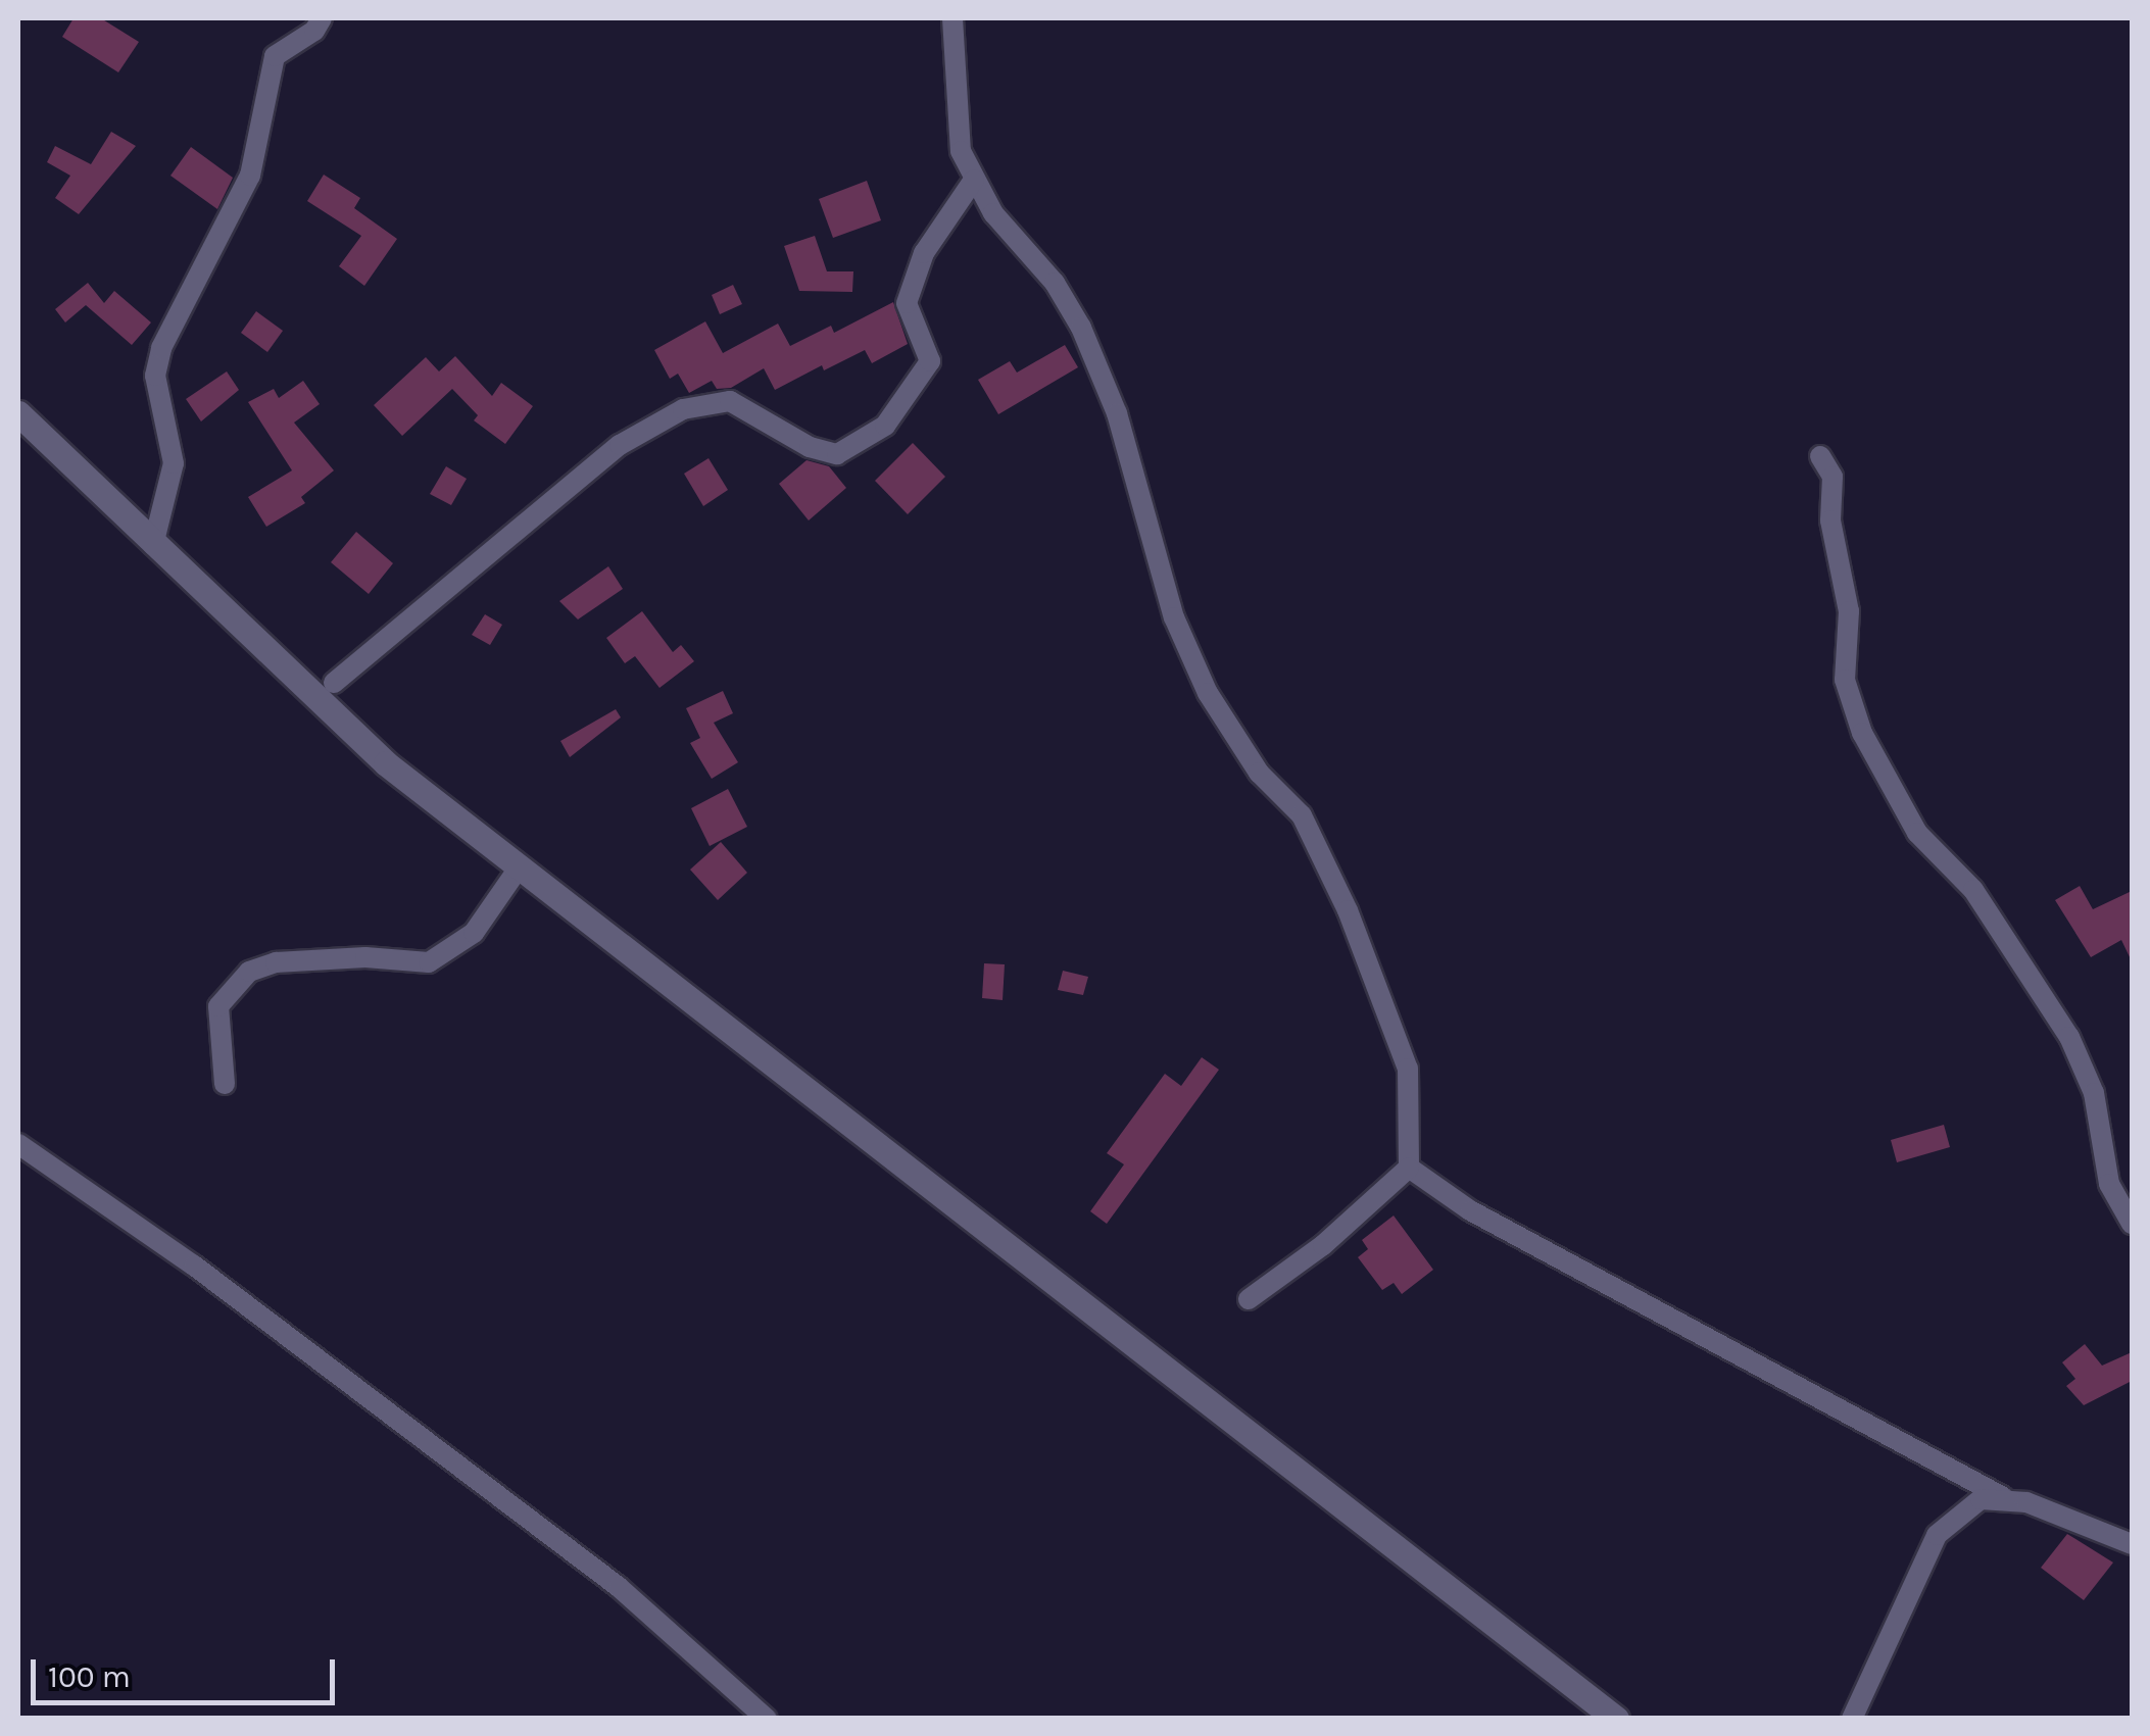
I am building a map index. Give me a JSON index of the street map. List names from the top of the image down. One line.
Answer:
{"scale_bar":"100 m"}
